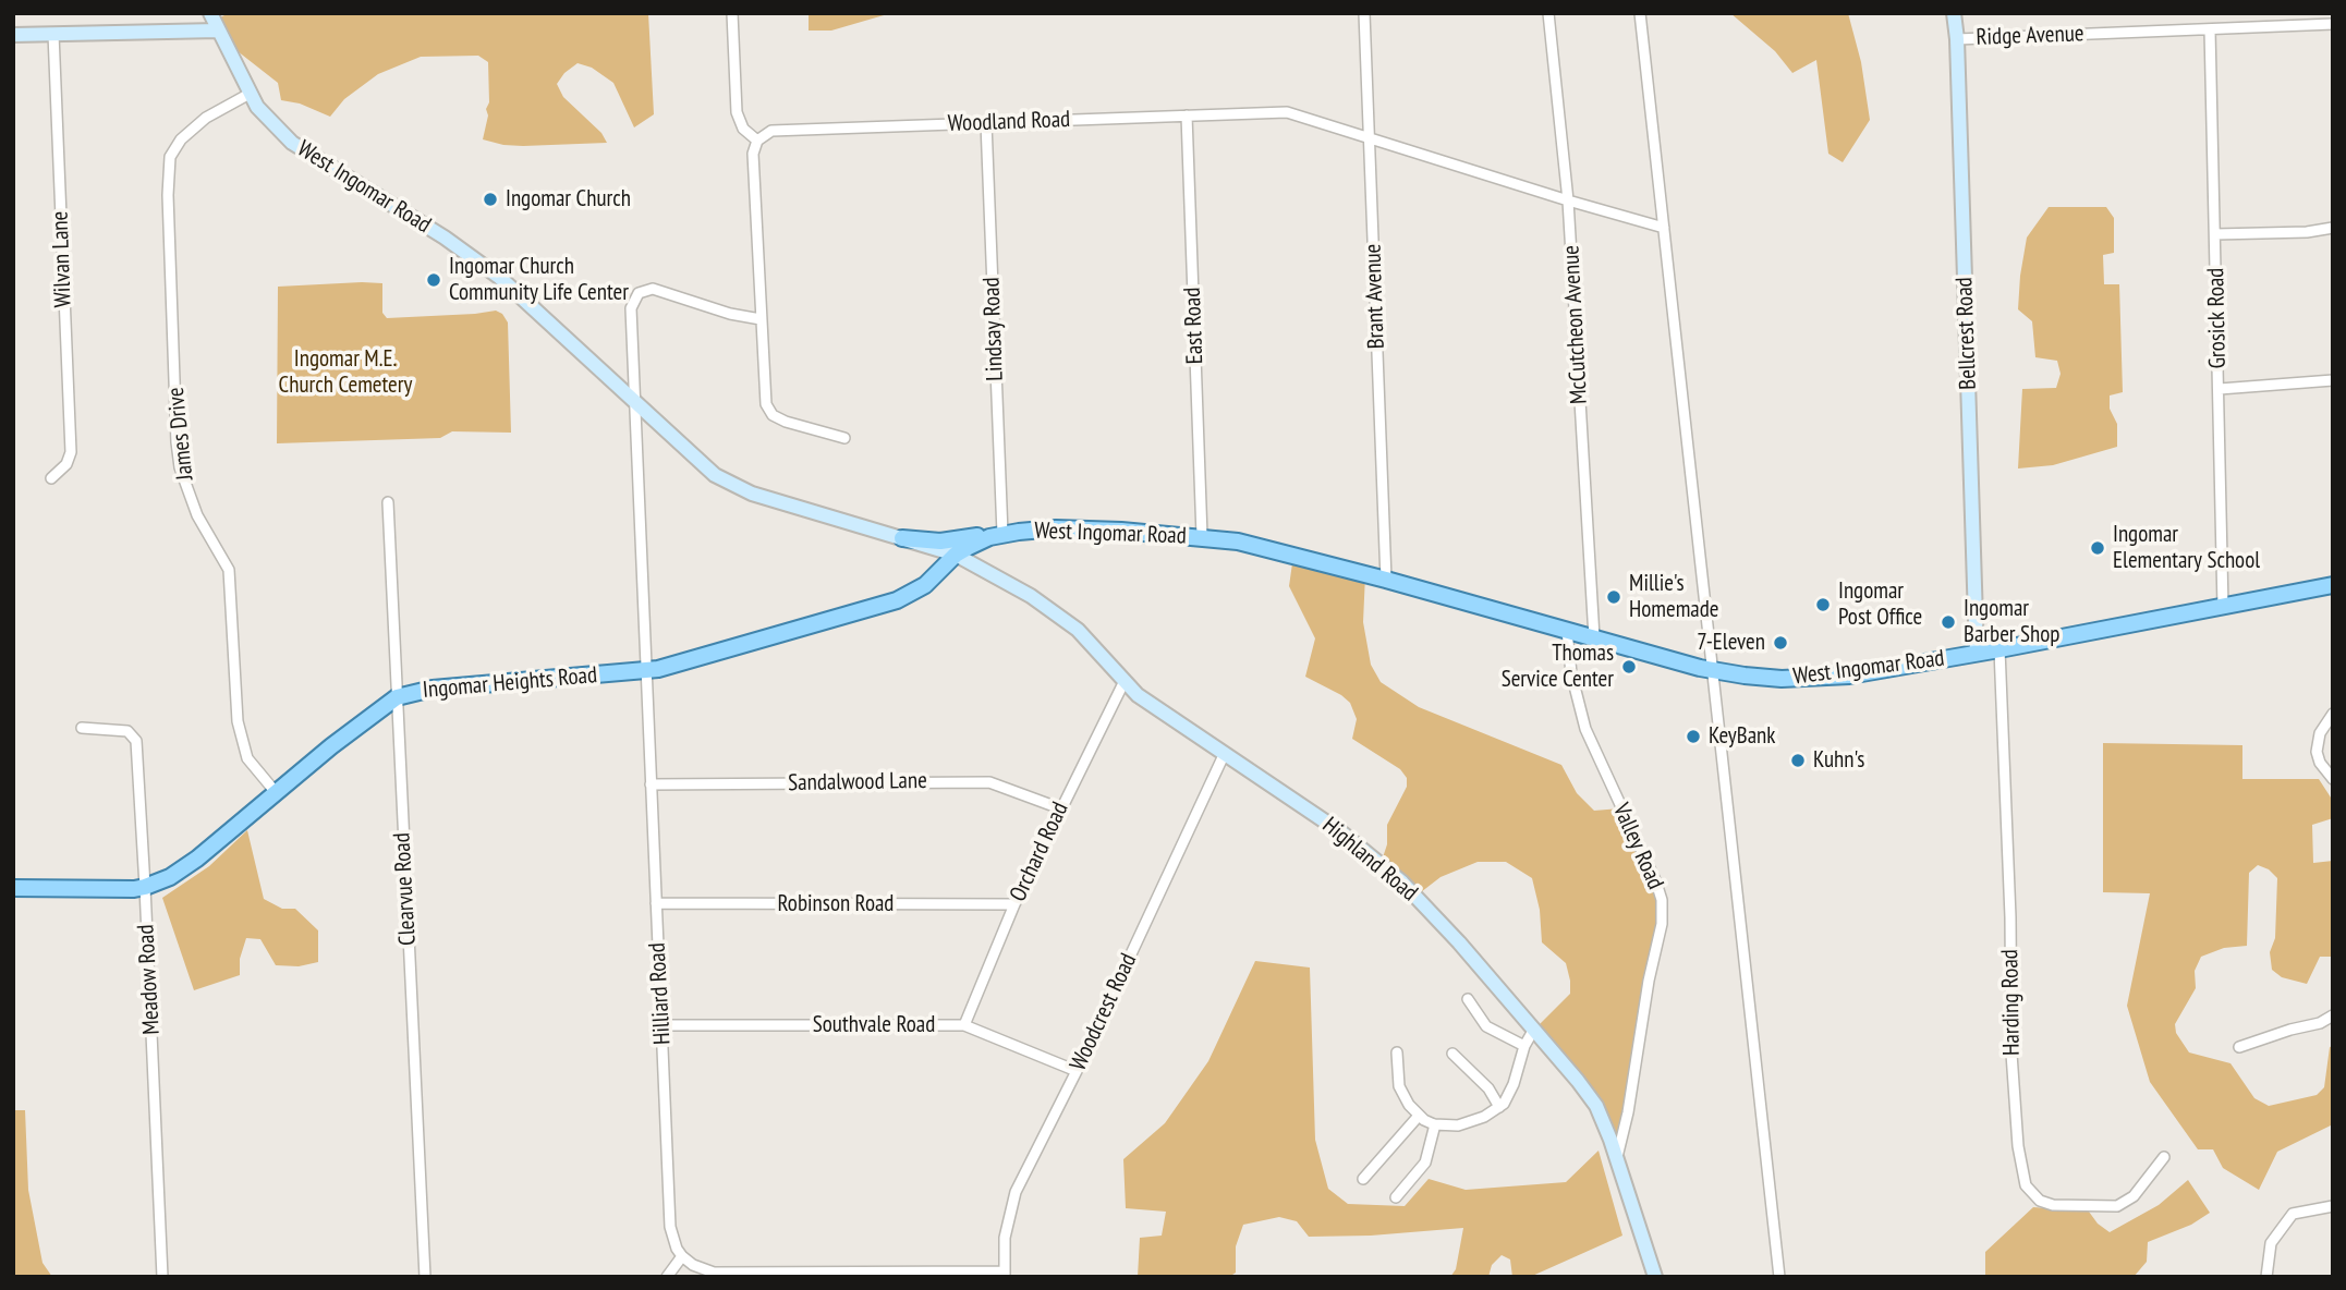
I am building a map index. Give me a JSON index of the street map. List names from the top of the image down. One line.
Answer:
{"streets":{"main road":["West Ingomar Road","Ingomar Heights Road"],"street":["Ridge Avenue","Woodland Road","Wilvan Lane","Brant Avenue","Grosick Road","McCutcheon Avenue","East Road","Lindsay Road","Bellcrest Road","James Drive","Sandalwood Lane","Valley Road","Orchard Road","Highland Road","Clearvue Road","Robinson Road","Meadow Road","Hilliard Road","Harding Road","Woodcrest Road","Southvale Road"]},"crossings":[["Ridge Avenue","Grosick Road"],["Ridge Avenue","Bellcrest Road"],["Woodland Road","Brant Avenue"],["Woodland Road","McCutcheon Avenue"],["Woodland Road","East Road"],["Woodland Road","Lindsay Road"],["West Ingomar Road","Brant Avenue"],["West Ingomar Road","Grosick Road"],["West Ingomar Road","McCutcheon Avenue"],["West Ingomar Road","East Road"],["West Ingomar Road","Lindsay Road"],["West Ingomar Road","Bellcrest Road"],["West Ingomar Road","James Drive"],["West Ingomar Road","Ingomar Heights Road"],["West Ingomar Road","Valley Road"],["West Ingomar Road","Highland Road"],["West Ingomar Road","Hilliard Road"],["West Ingomar Road","Harding Road"],["James Drive","Ingomar Heights Road"],["Ingomar Heights Road","Highland Road"],["Ingomar Heights Road","Clearvue Road"],["Ingomar Heights Road","Meadow Road"],["Ingomar Heights Road","Hilliard Road"],["Sandalwood Lane","Orchard Road"],["Sandalwood Lane","Hilliard Road"],["Valley Road","Highland Road"],["Orchard Road","Highland Road"],["Orchard Road","Robinson Road"],["Orchard Road","Southvale Road"],["Highland Road","Woodcrest Road"],["Robinson Road","Hilliard Road"],["Hilliard Road","Southvale Road"],["Woodcrest Road","Southvale Road"]],"parks":["Ingomar M.E. Church Cemetery"],"places":["Ingomar Church","Ingomar Church Community Life Center","Ingomar Elementary School","Millie's Homemade","Ingomar Post Office","Ingomar Barber Shop","7-Eleven","Thomas Service Center","KeyBank","Kuhn's"]}
